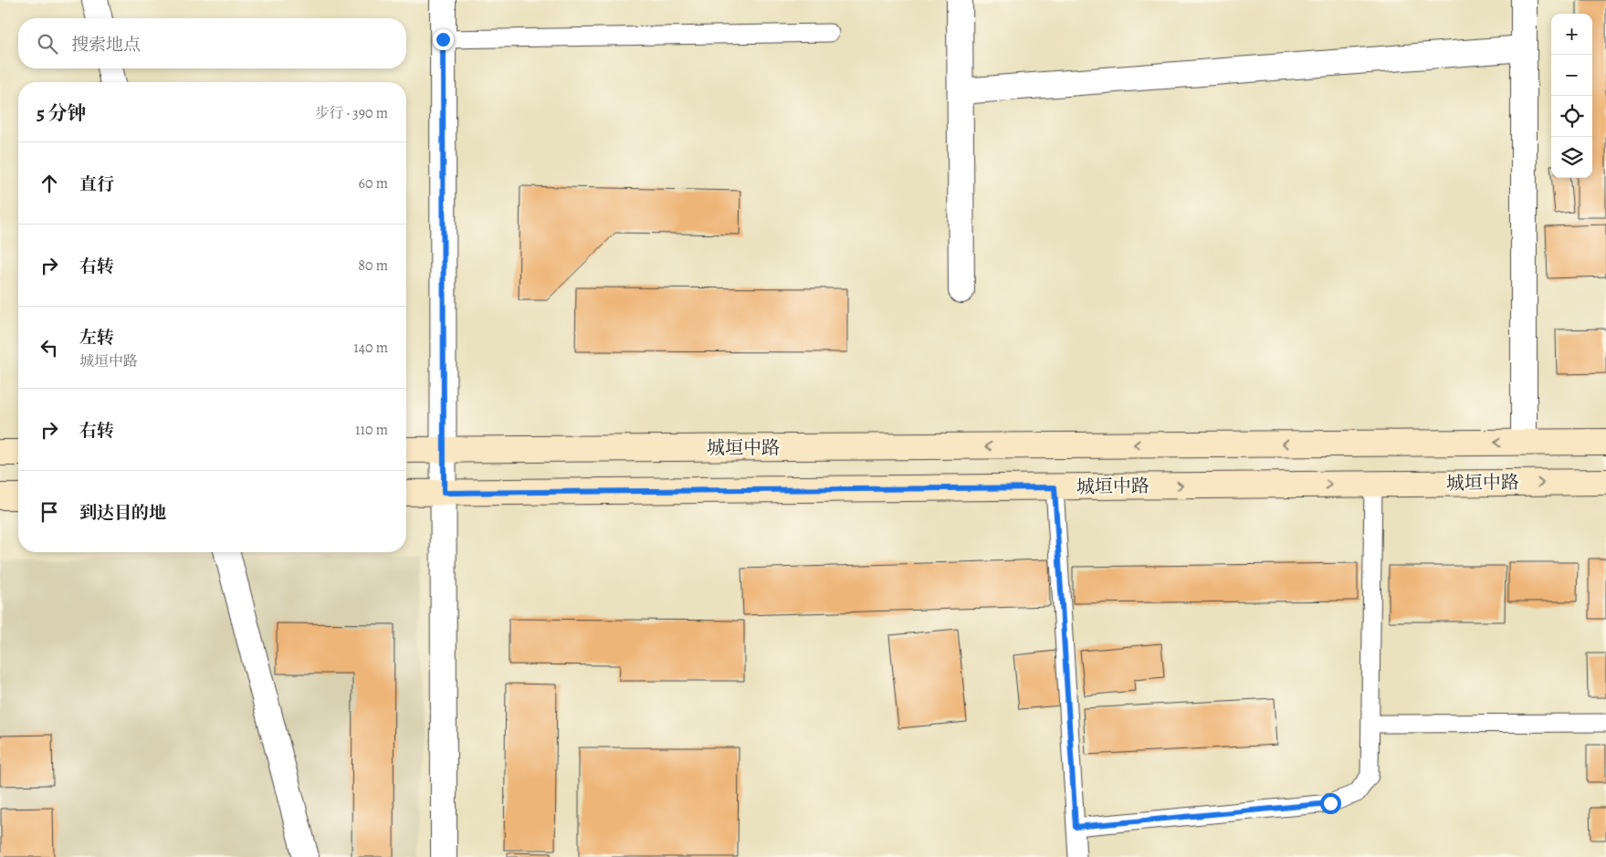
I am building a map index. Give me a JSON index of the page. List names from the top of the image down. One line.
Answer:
{"streets":{"main road":["城垣中路"]},"page":{"map_buttons":["+","−"],"search":"搜索地点","heading":["5 分钟","步行 · 390 m"],"list":[["直行","60 m"],["右转","80 m"],["左转","城垣中路","140 m"],["右转","110 m"],"到达目的地"]}}
